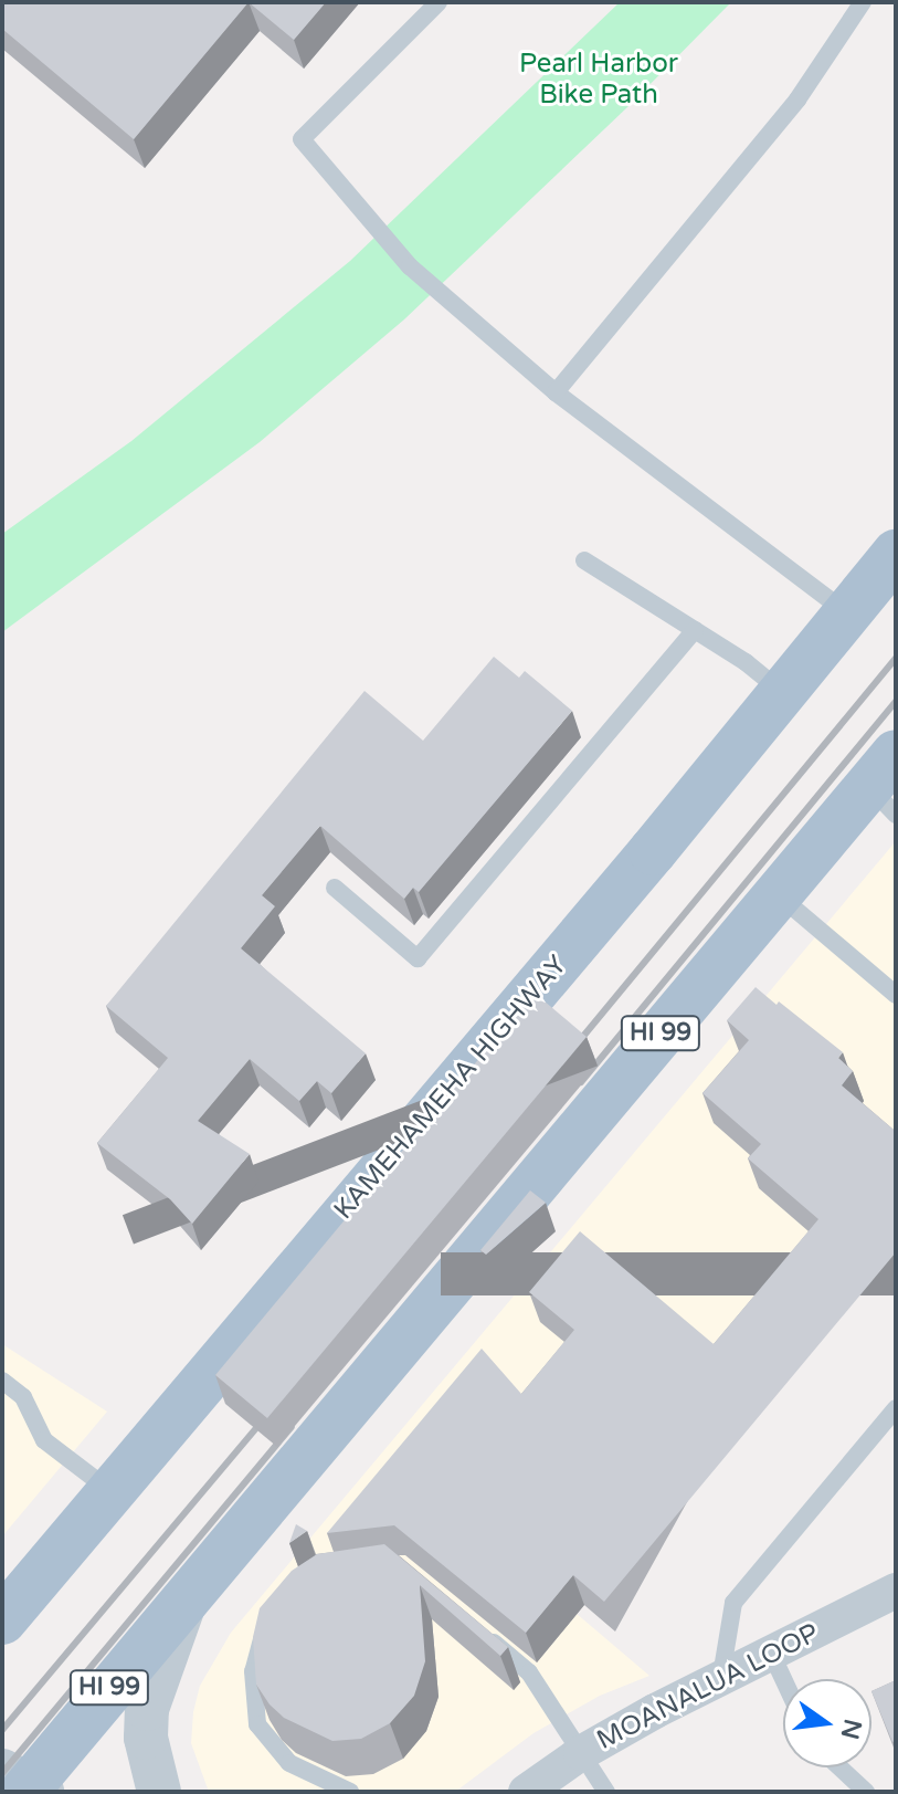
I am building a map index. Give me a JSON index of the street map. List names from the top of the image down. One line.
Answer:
{"streets":{"main road":["HI 99","KAMEHAMEHA HIGHWAY"],"street":["MOANALUA LOOP"]},"parks":["Pearl Harbor Bike Path"],"north":"right"}
